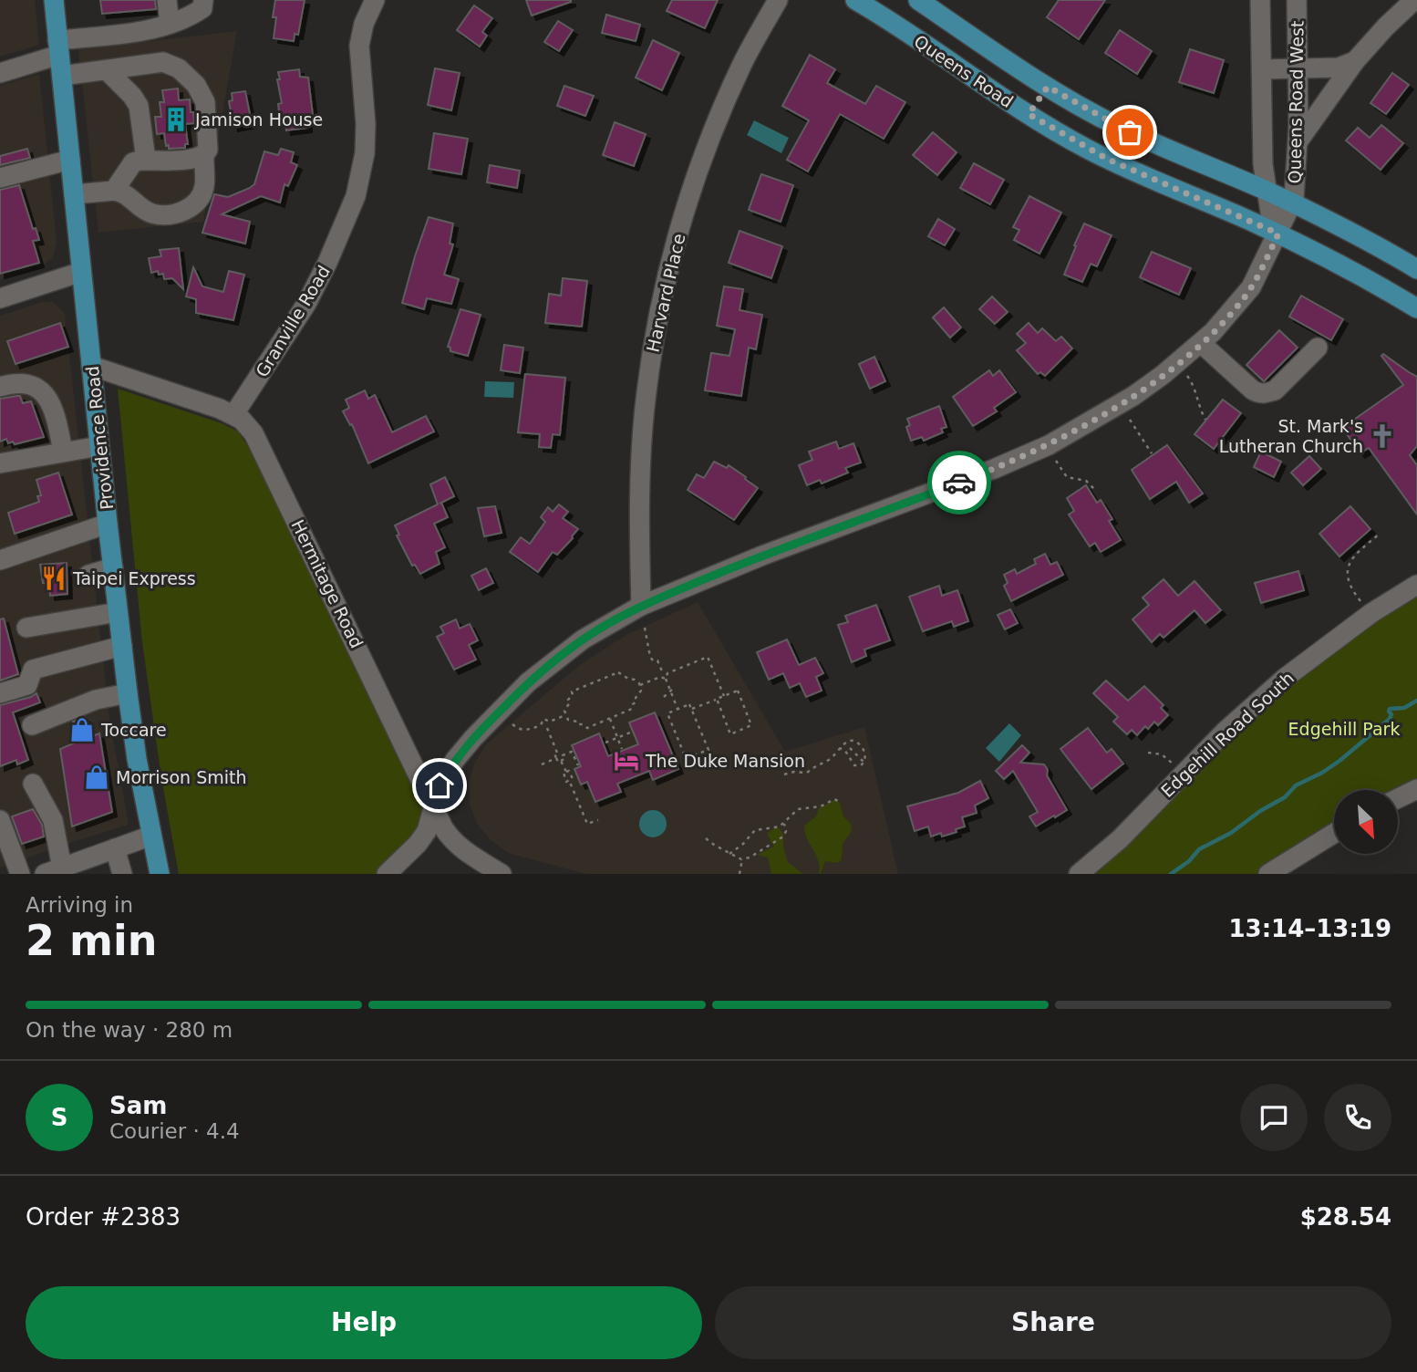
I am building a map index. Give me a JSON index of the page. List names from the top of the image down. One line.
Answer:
{"streets":{"main road":["Queens Road","Providence Road"],"street":["Queens Road West","Harvard Place","Granville Road","Hermitage Road","Edgehill Road South"]},"crossings":[["Queens Road","Queens Road West"],["Granville Road","Hermitage Road"],["Providence Road","Hermitage Road"]],"parks":["Edgehill Park"],"places":{"building":["Jamison House"],"church":["St. Mark's Lutheran Church"],"restaurant":["Taipei Express"],"shop":["Toccare","Morrison Smith"],"hotel":["The Duke Mansion"]},"north":"bottom right","page":{"heading":["2 min","Arriving in","13:14–13:19"],"panel":["Sam","Courier · 4.4","Order #2383","$28.54"],"bar":"On the way · 280 m","round":"S","buttons":["Help","Share"]}}
